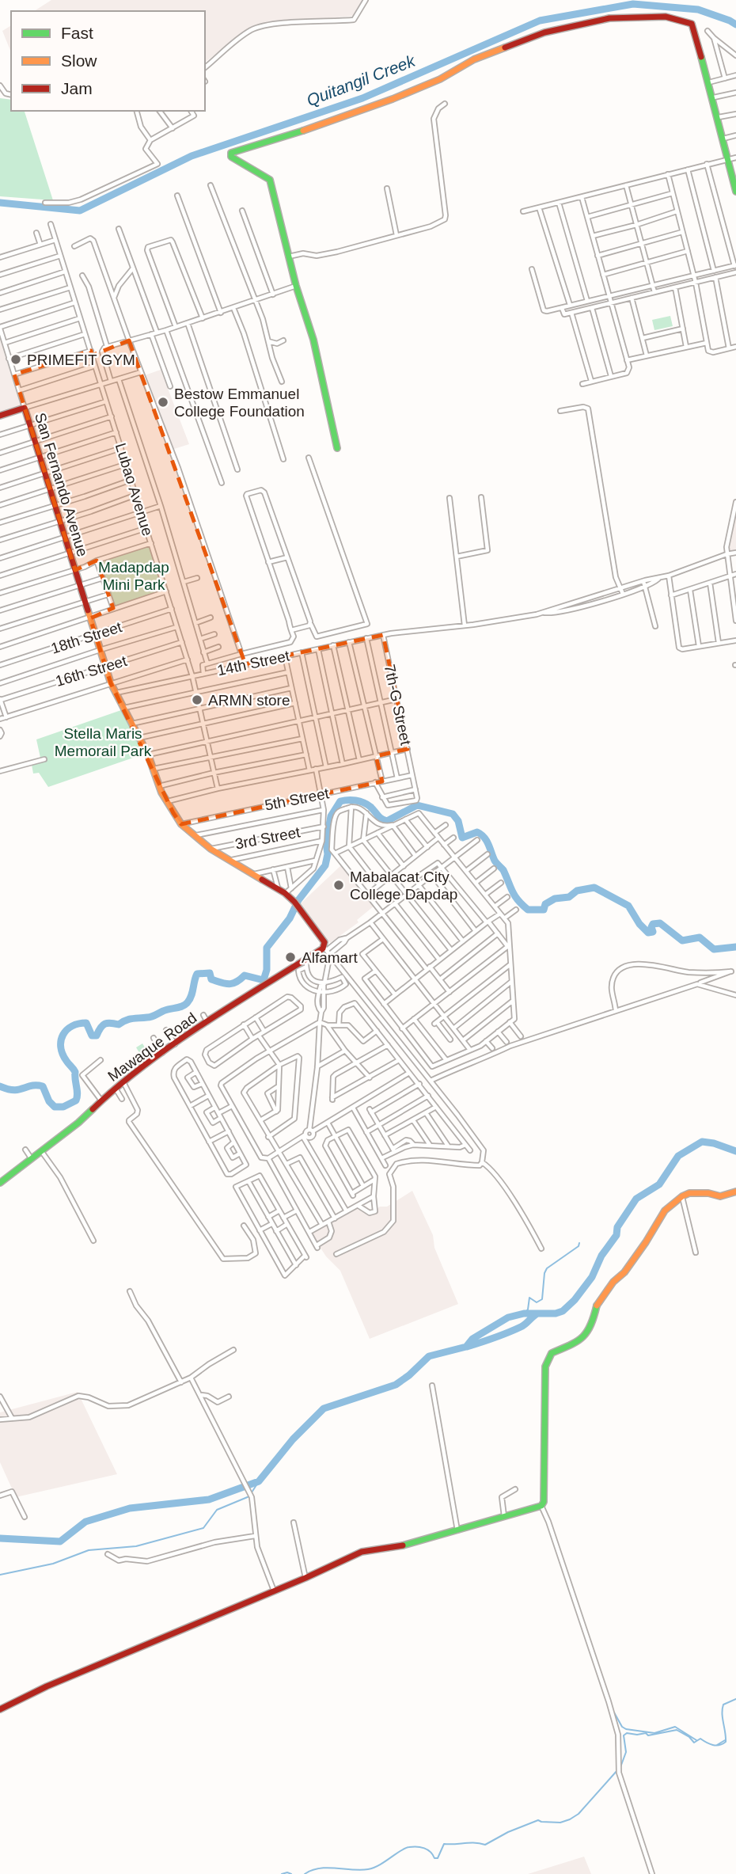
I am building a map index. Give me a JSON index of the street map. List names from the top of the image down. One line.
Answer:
{"streets":{"street":["San Fernando Avenue","Lubao Avenue","18th Street","14th Street","16th Street","7th-G Street","5th Street","3rd Street","Mawaque Road"]},"crossings":[["San Fernando Avenue","Lubao Avenue"],["San Fernando Avenue","18th Street"],["San Fernando Avenue","14th Street"],["San Fernando Avenue","16th Street"],["San Fernando Avenue","5th Street"],["San Fernando Avenue","3rd Street"],["San Fernando Avenue","Mawaque Road"],["Lubao Avenue","18th Street"],["Lubao Avenue","14th Street"],["Lubao Avenue","16th Street"],["14th Street","7th-G Street"],["7th-G Street","5th Street"]],"water":["Quitangil Creek"],"parks":["Madapdap Mini Park","Stella Maris Memorail Park"],"places":["PRIMEFIT GYM","Bestow Emmanuel College Foundation","ARMN store","Mabalacat City College Dapdap","Alfamart"],"legend":["Fast","Slow","Jam"]}
